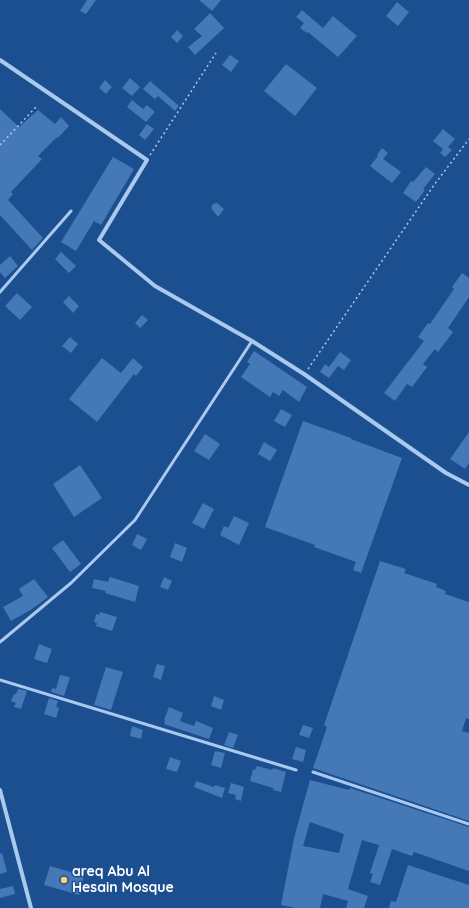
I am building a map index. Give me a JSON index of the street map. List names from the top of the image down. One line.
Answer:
{"places":["areq Abu Al Hesain Mosque"]}
